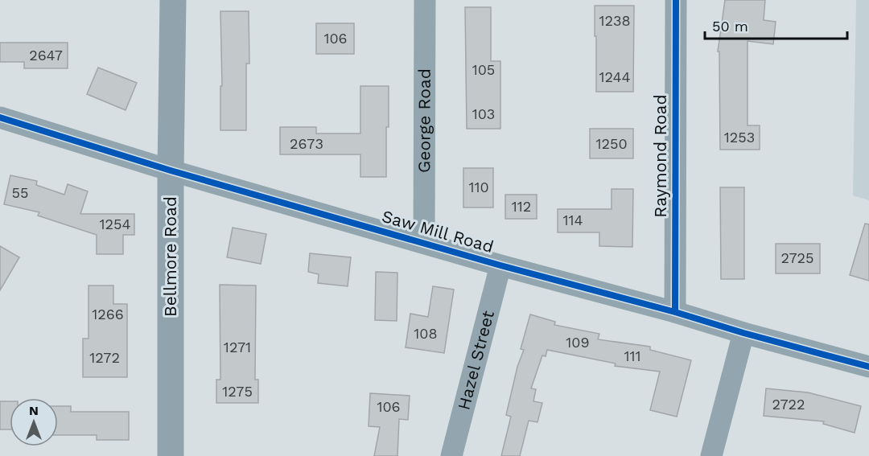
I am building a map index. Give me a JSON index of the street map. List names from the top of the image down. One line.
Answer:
{"streets":{"main road":["Bellmore Road"],"street":["George Road","Raymond Road","Saw Mill Road","Hazel Street"]},"crossings":[["George Road","Saw Mill Road"],["Raymond Road","Saw Mill Road"],["Saw Mill Road","Bellmore Road"],["Saw Mill Road","Hazel Street"]],"house_numbers":["1238","106","2647","105","1244","103","1253","2673","1250","110","55","112","114","1254","2725","1266","108","109","1271","111","1272","1275","2722","106"],"scale_bar":"50 m","north":"top"}
